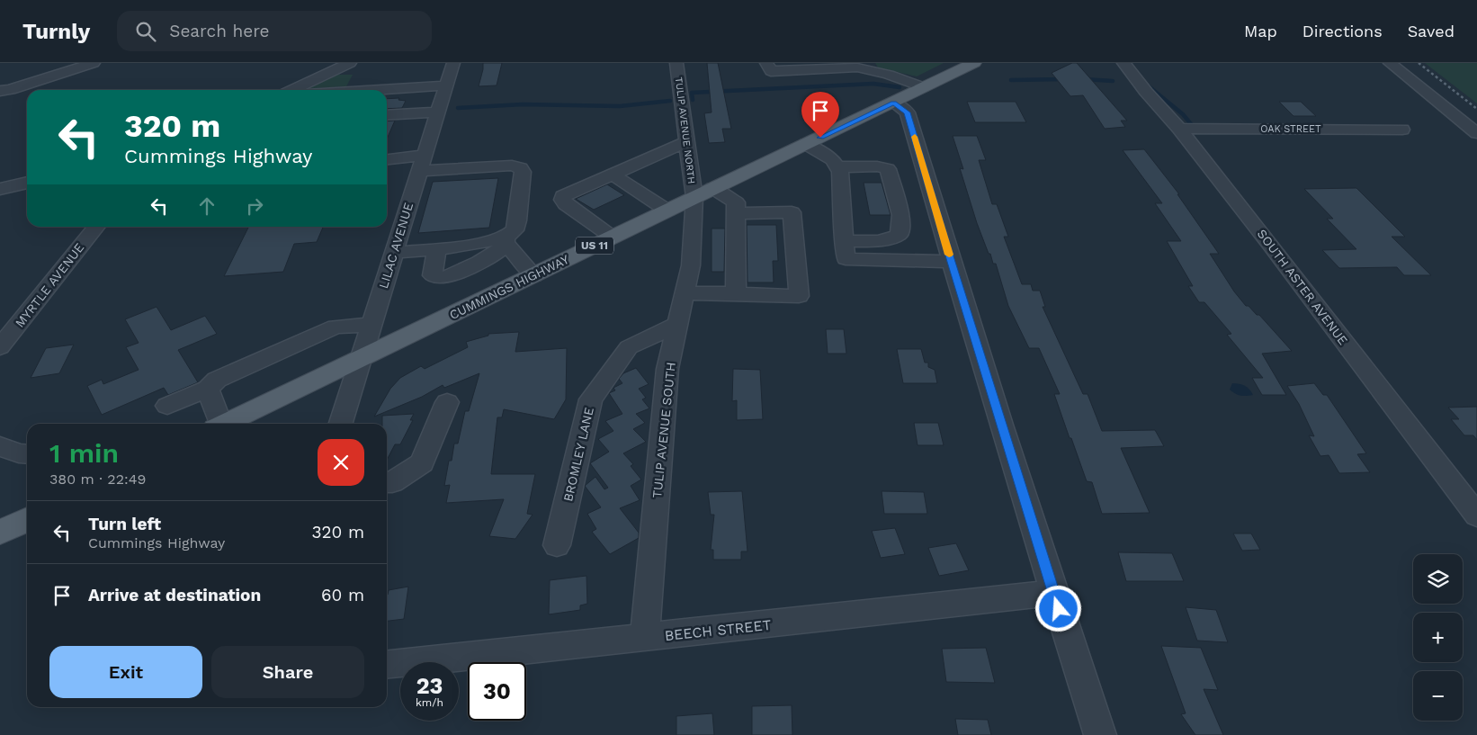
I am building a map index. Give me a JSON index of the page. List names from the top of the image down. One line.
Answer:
{"streets":{"main road":["US 11","CUMMINGS HIGHWAY"],"street":["OAK STREET","TULIP AVENUE NORTH","LILAC AVENUE","MYRTLE AVENUE","SOUTH ASTER AVENUE","TULIP AVENUE SOUTH","BROMLEY LANE","BEECH STREET"]},"crossings":[["OAK STREET","SOUTH ASTER AVENUE"],["TULIP AVENUE NORTH","CUMMINGS HIGHWAY"],["TULIP AVENUE NORTH","TULIP AVENUE SOUTH"],["LILAC AVENUE","CUMMINGS HIGHWAY"],["CUMMINGS HIGHWAY","TULIP AVENUE SOUTH"],["TULIP AVENUE SOUTH","BROMLEY LANE"],["TULIP AVENUE SOUTH","BEECH STREET"]],"page":{"header":"Turnly","search":"Search here","nav":["Map","Directions","Saved"],"turn":["320 m","Cummings Highway"],"heading":["1 min","380 m · 22:49"],"list":[{"name":"Turn left","note":"Cummings Highway","value":"320 m"},{"name":"Arrive at destination","value":"60 m"}],"map_buttons":["+","−"],"buttons":["Exit","Share"],"speed":"23 km/h","limit":"30"}}
